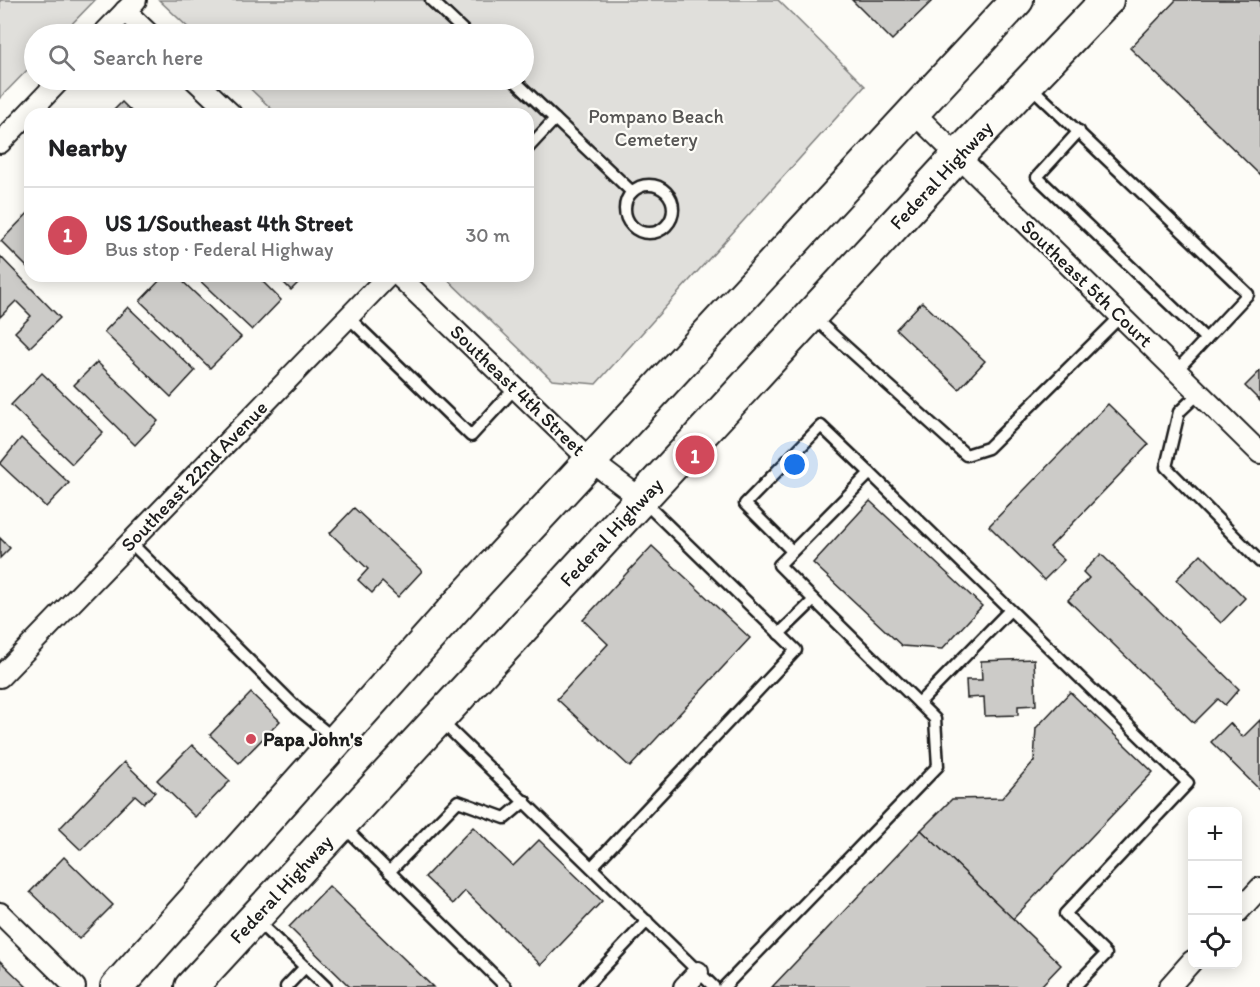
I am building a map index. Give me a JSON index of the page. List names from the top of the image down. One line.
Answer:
{"streets":{"main road":["Federal Highway"],"street":["Southeast 5th Court","Southeast 4th Street","Southeast 22nd Avenue"]},"crossings":[["Federal Highway","Southeast 5th Court"],["Federal Highway","Southeast 4th Street"]],"parks":["Pompano Beach Cemetery"],"places":["Papa John's"],"page":{"search":"Search here","heading":"Nearby","list":[{"mark":"1","name":"US 1/Southeast 4th Street","note":"Bus stop · Federal Highway","value":"30 m"}],"pins":"1","map_buttons":["+","−"]}}
